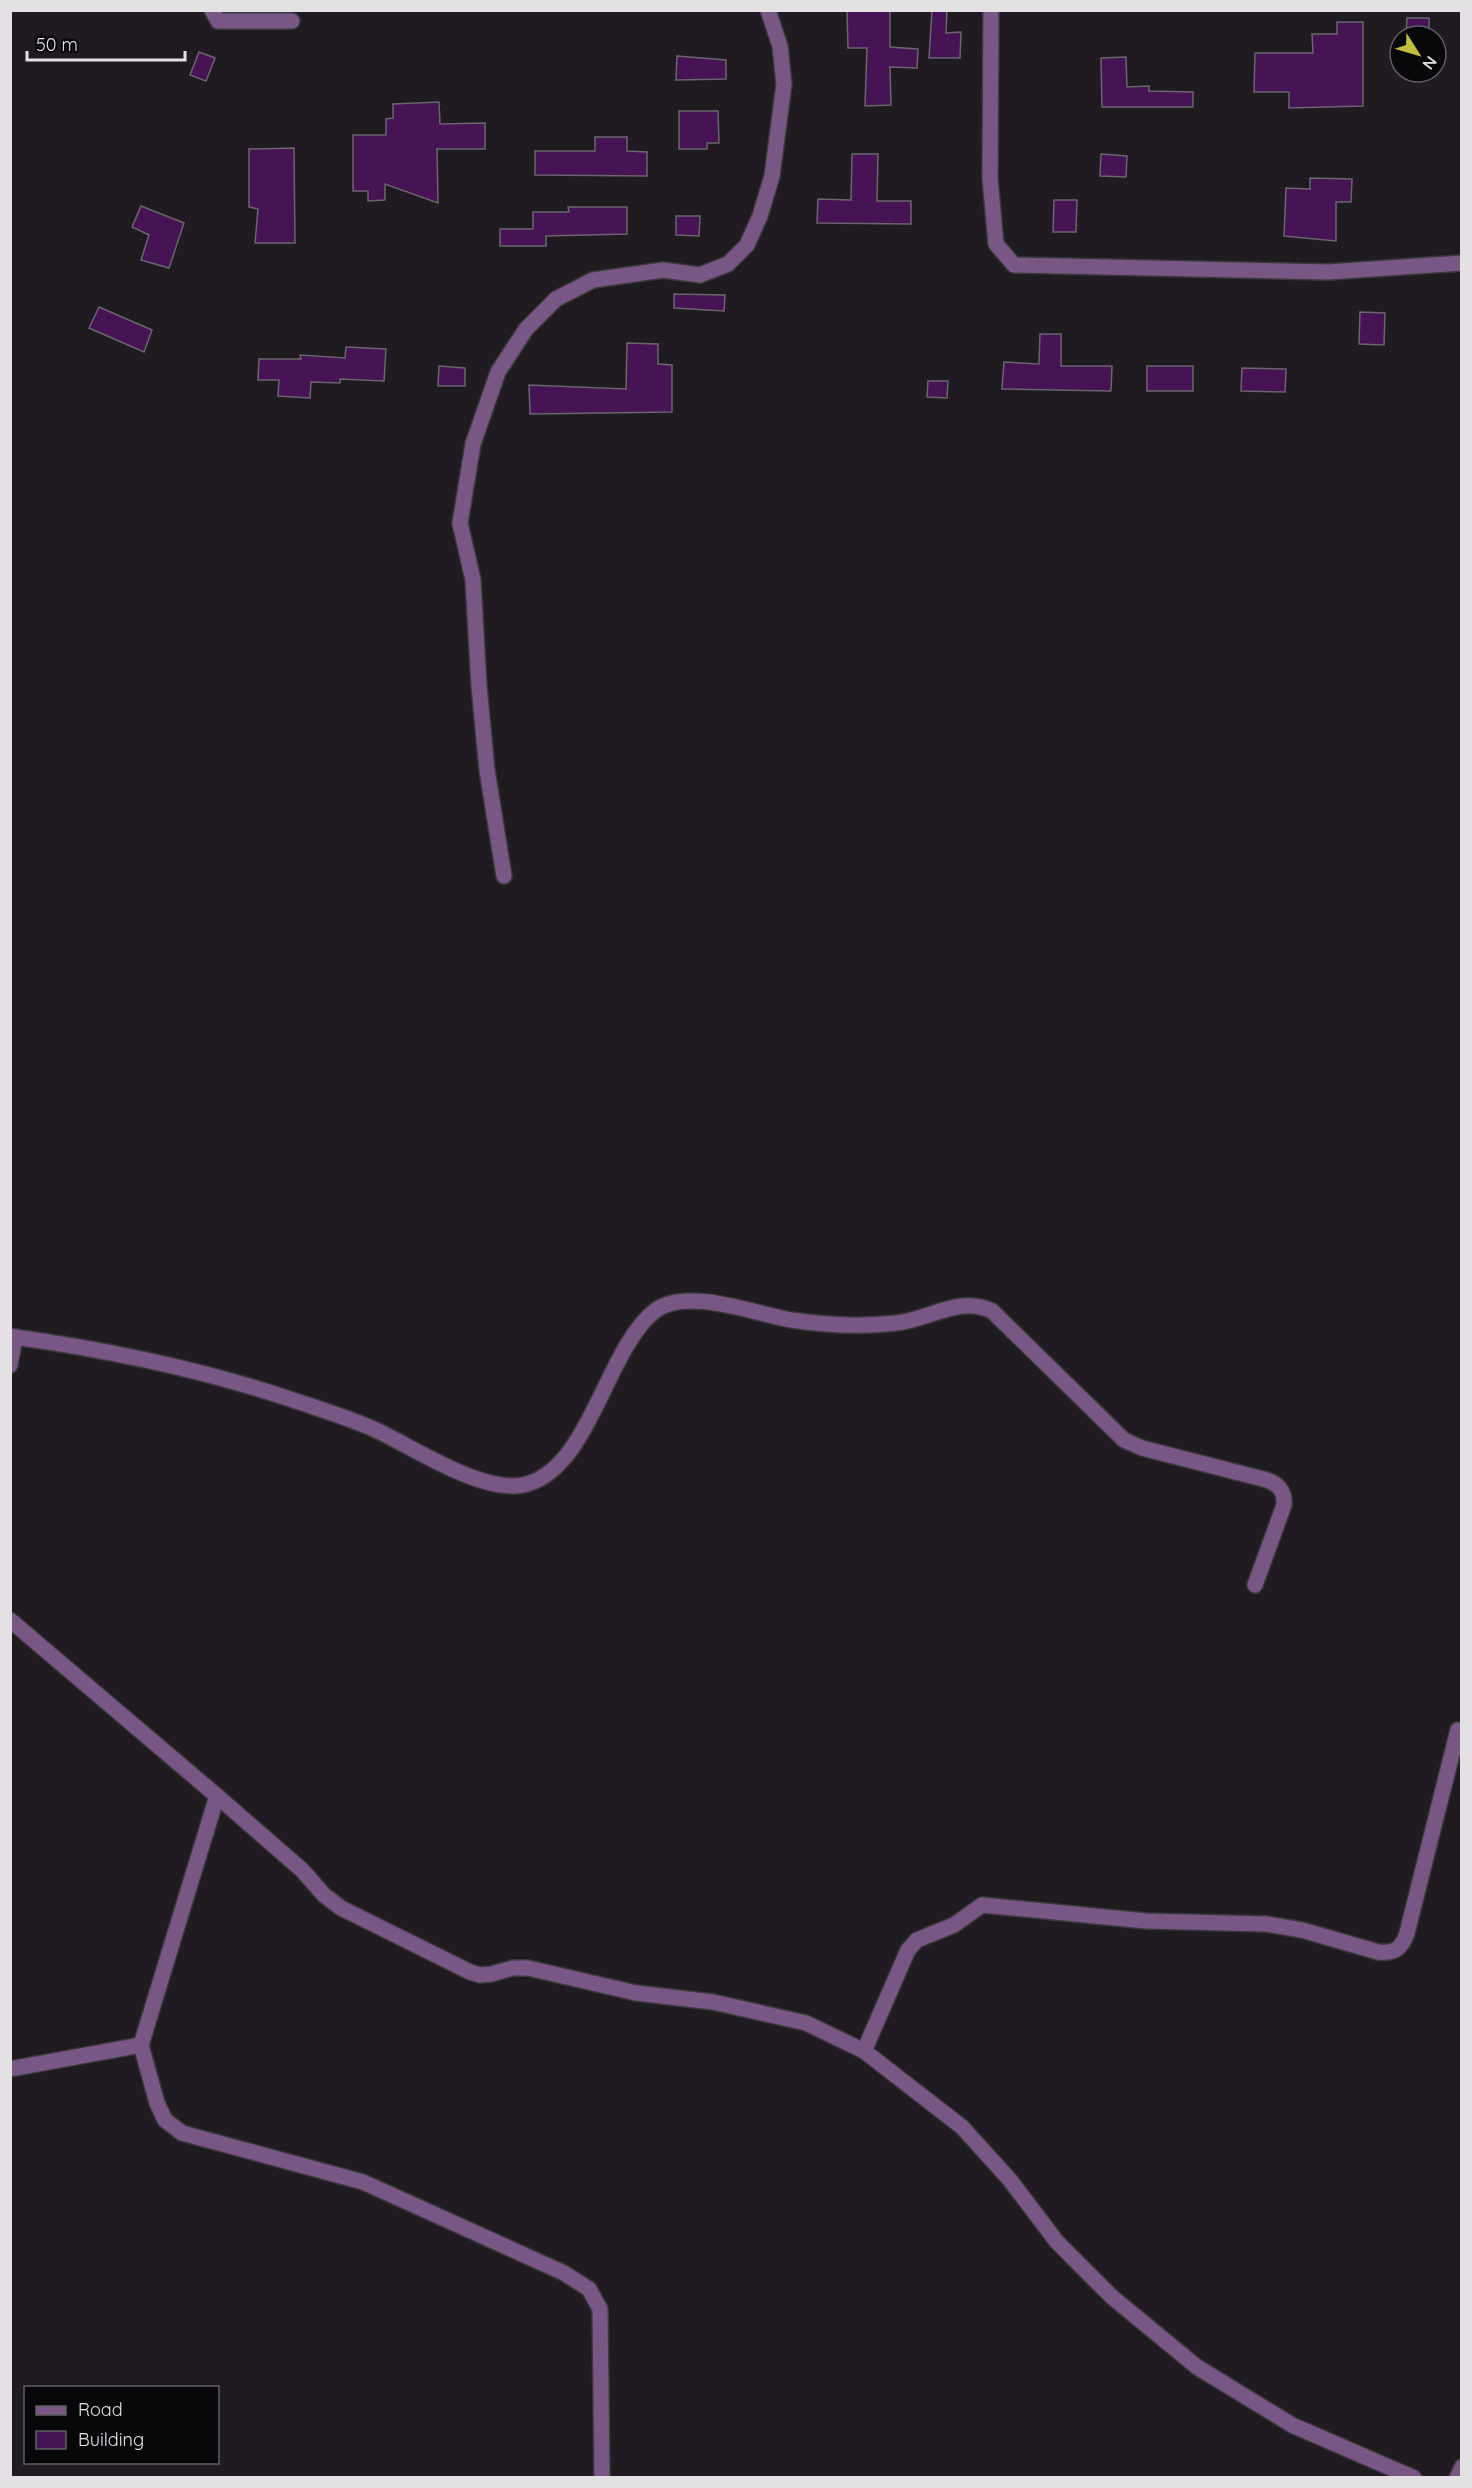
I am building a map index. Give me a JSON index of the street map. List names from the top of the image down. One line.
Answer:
{"legend":["Road","Building"],"scale_bar":"50 m","north":"bottom right"}
